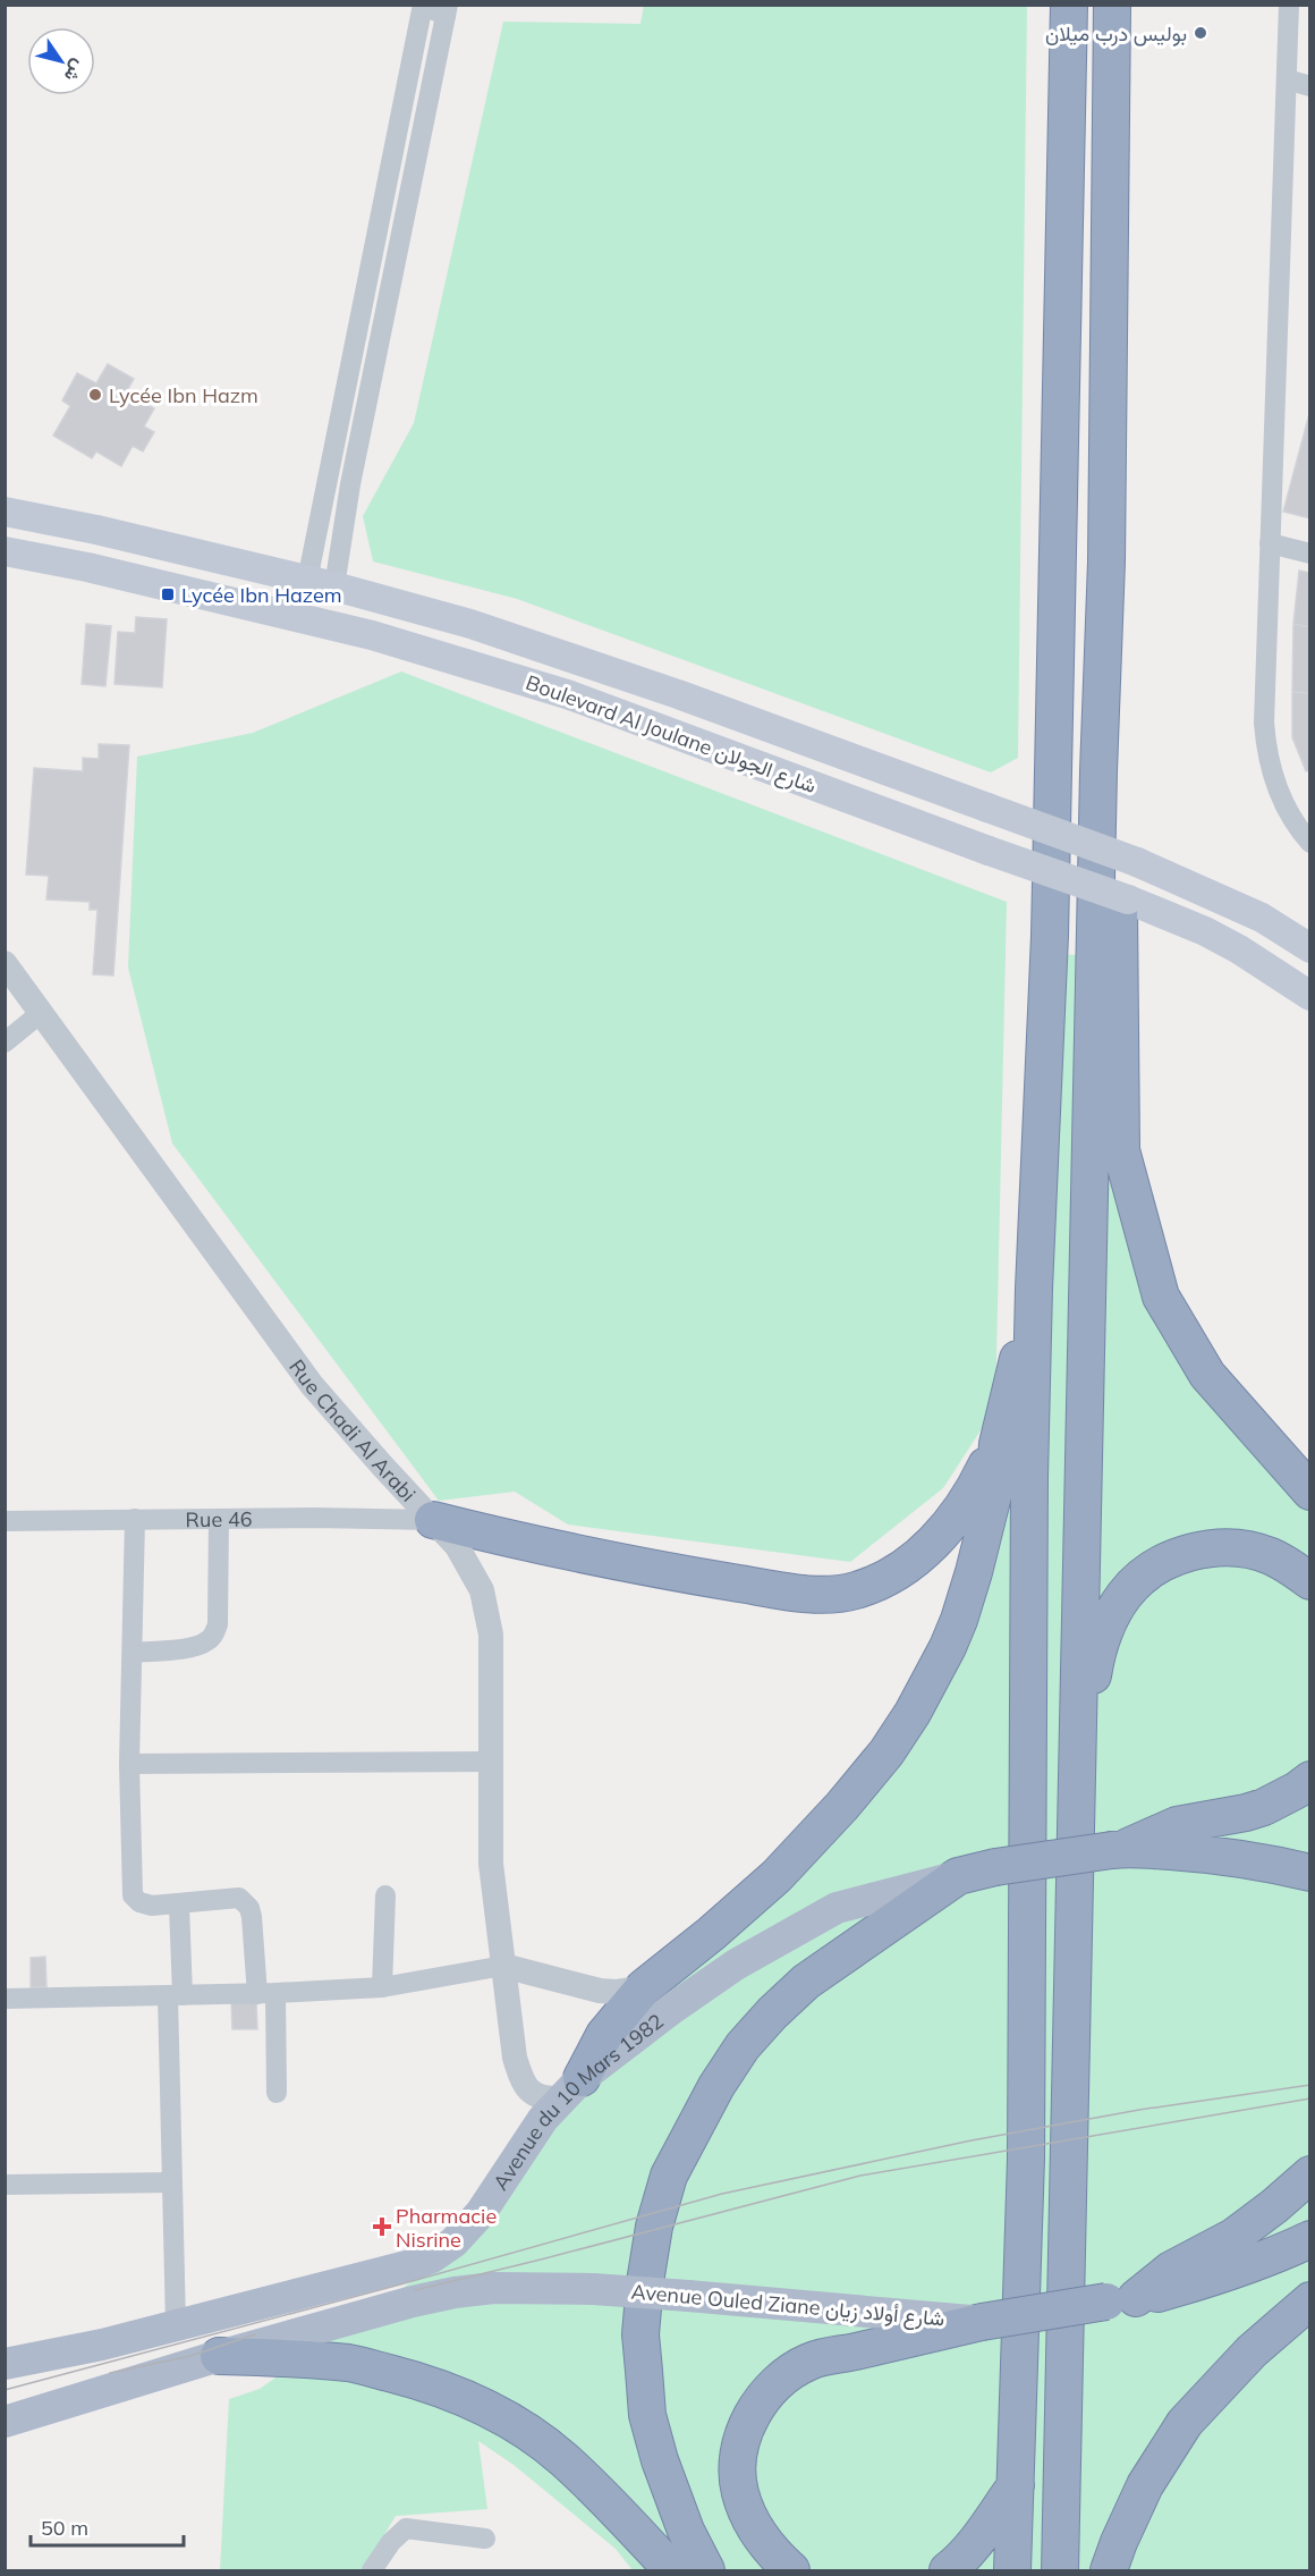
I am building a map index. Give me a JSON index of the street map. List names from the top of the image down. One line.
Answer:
{"streets":{"highway":["Avenue du 10 Mars 1982"],"main road":["Boulevard Al Joulane شارع الجولان","Avenue Ouled Ziane شارع أولاد زيان"],"street":["Rue Chadi Al Arabi","Rue 46"]},"crossings":[["Rue Chadi Al Arabi","Rue 46"],["Rue Chadi Al Arabi","Avenue du 10 Mars 1982"]],"places":{"other":["بوليس درب ميلان","Lycée Ibn Hazm"],"transit":["Lycée Ibn Hazem"],"health":["Pharmacie Nisrine"]},"scale_bar":"50 m","north":"bottom right"}
